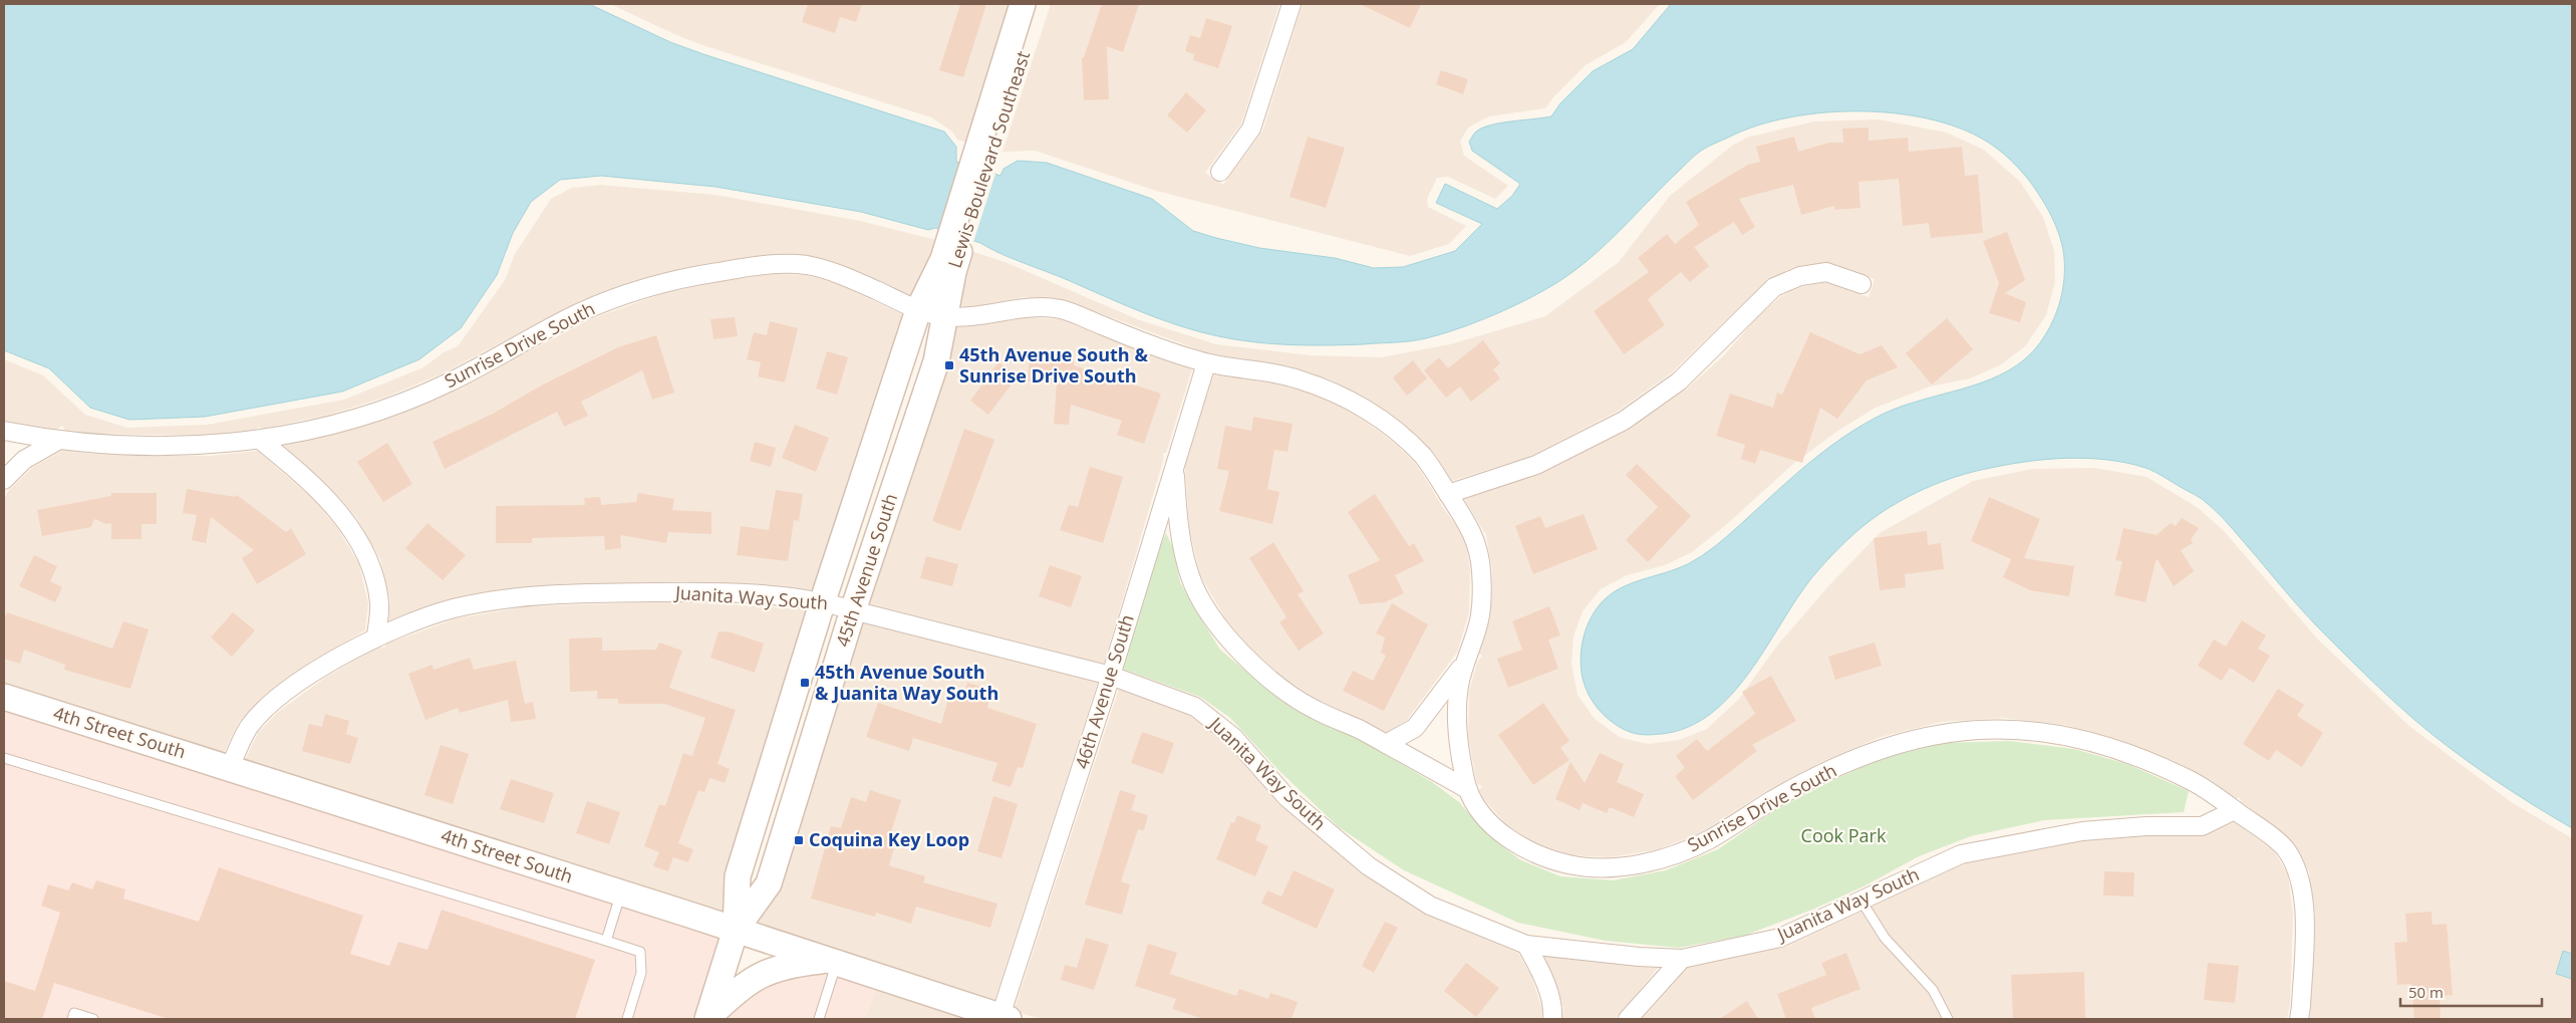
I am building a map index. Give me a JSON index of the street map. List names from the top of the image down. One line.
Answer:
{"streets":{"street":["Lewis Boulevard Southeast","Sunrise Drive South","45th Avenue South","Juanita Way South","46th Avenue South","4th Street South"]},"crossings":[["Lewis Boulevard Southeast","Sunrise Drive South"],["Lewis Boulevard Southeast","45th Avenue South"],["Sunrise Drive South","45th Avenue South"],["Sunrise Drive South","Juanita Way South"],["Sunrise Drive South","46th Avenue South"],["45th Avenue South","Juanita Way South"],["45th Avenue South","4th Street South"],["Juanita Way South","46th Avenue South"],["Juanita Way South","4th Street South"],["46th Avenue South","4th Street South"]],"parks":["Cook Park"],"places":{"transit":["45th Avenue South & Sunrise Drive South","45th Avenue South & Juanita Way South","Coquina Key Loop"]},"scale_bar":"50 m"}
